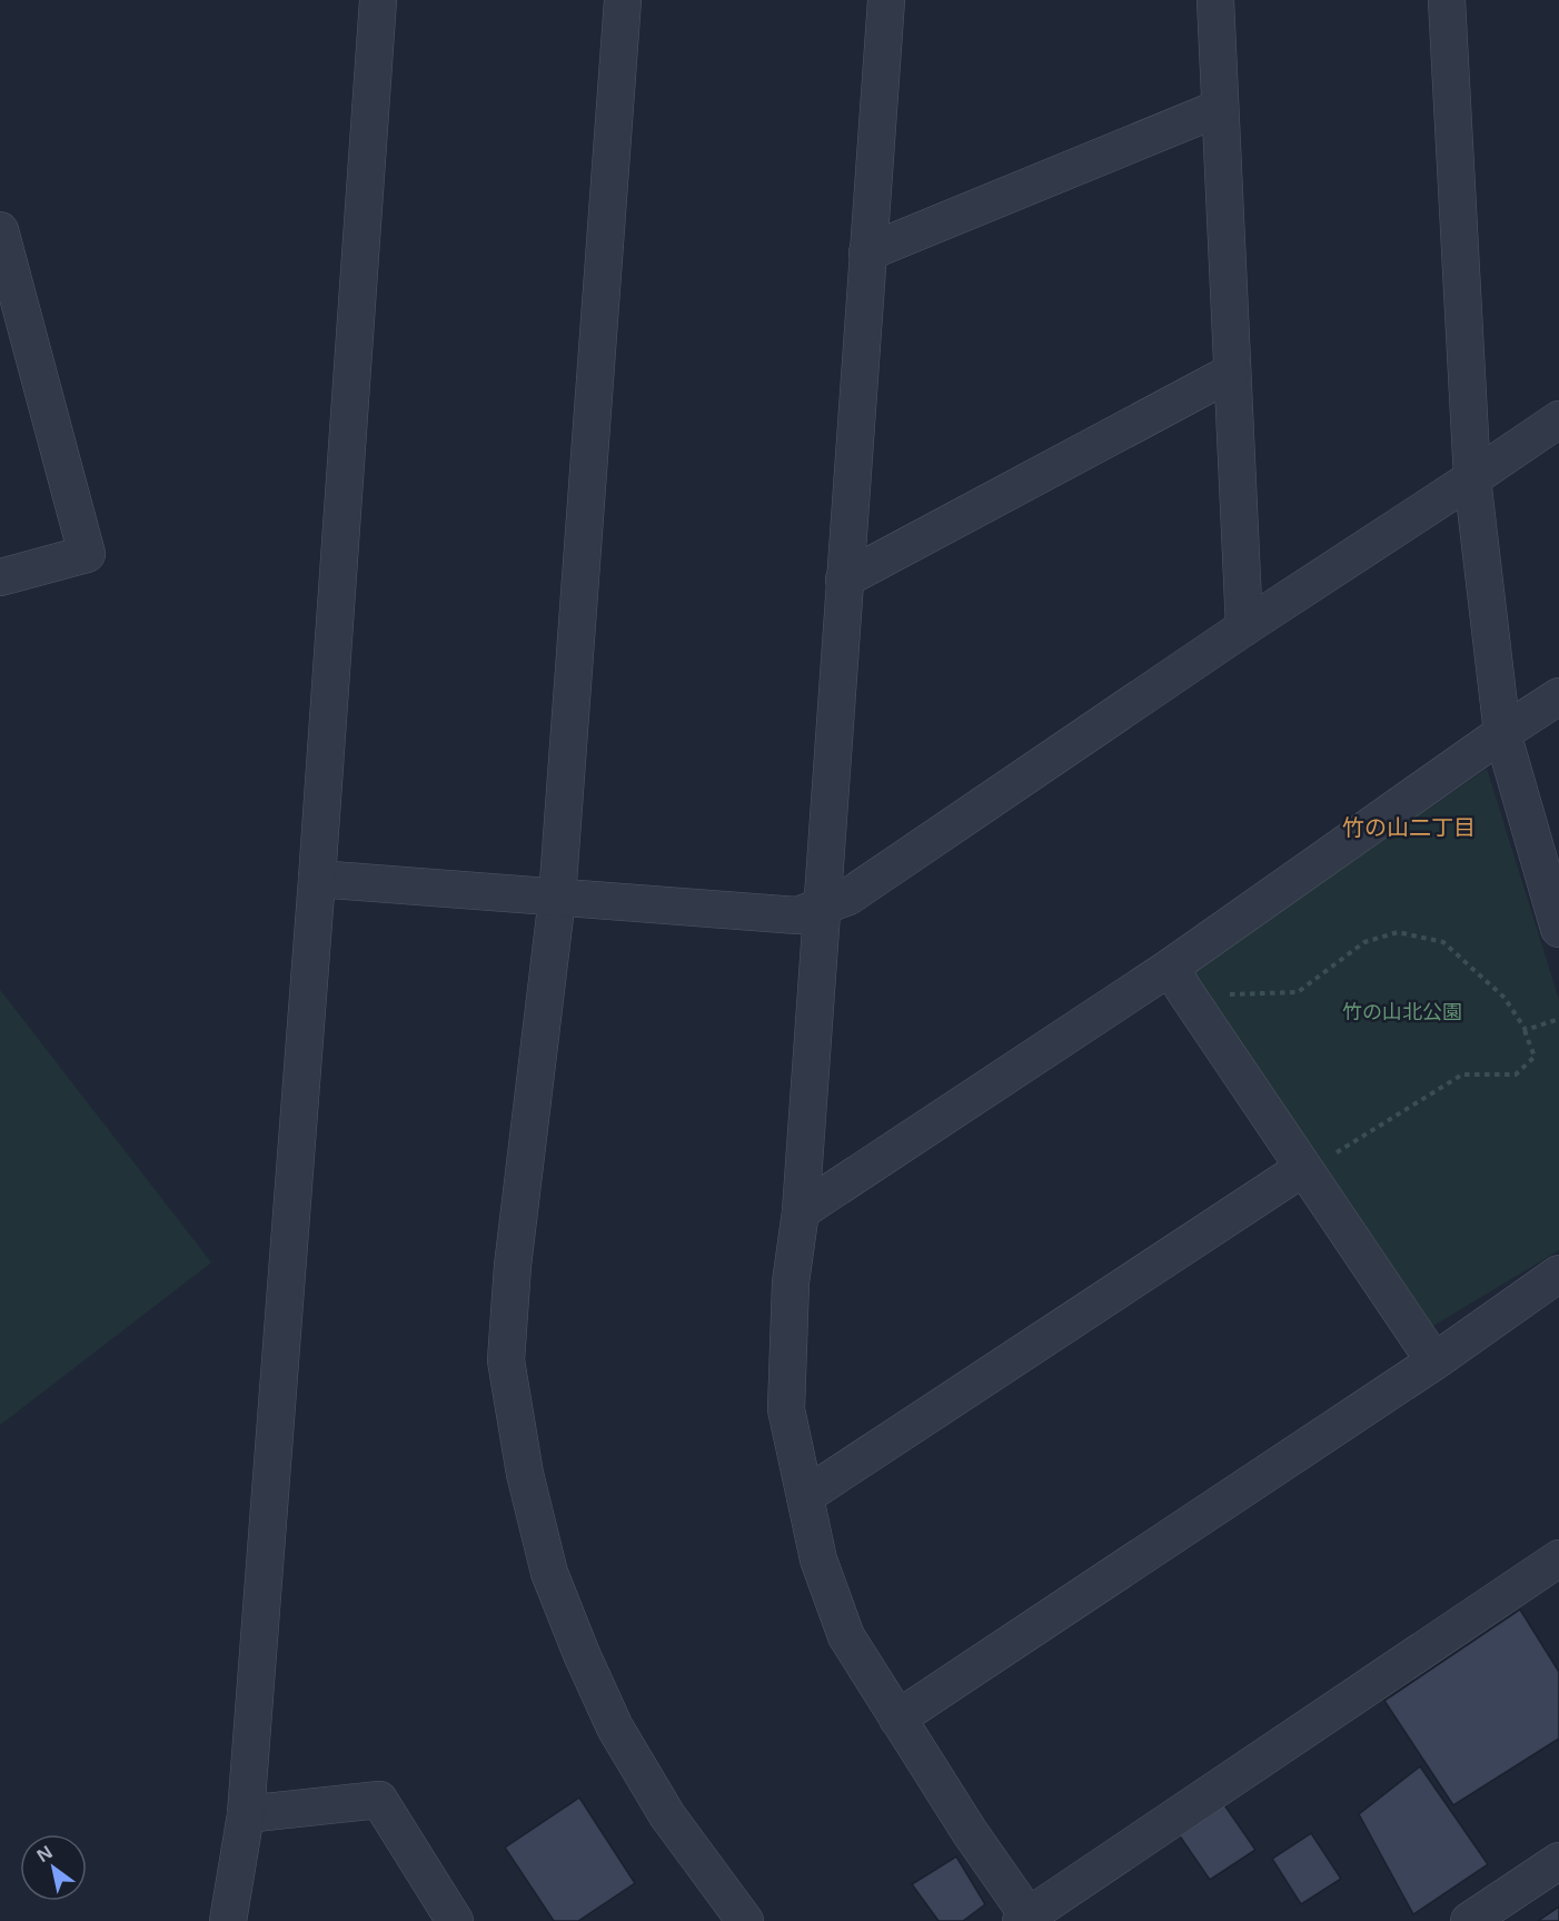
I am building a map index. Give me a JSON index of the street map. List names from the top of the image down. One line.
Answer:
{"districts":["竹の山二丁目"],"parks":["竹の山北公園"],"north":"top left"}
